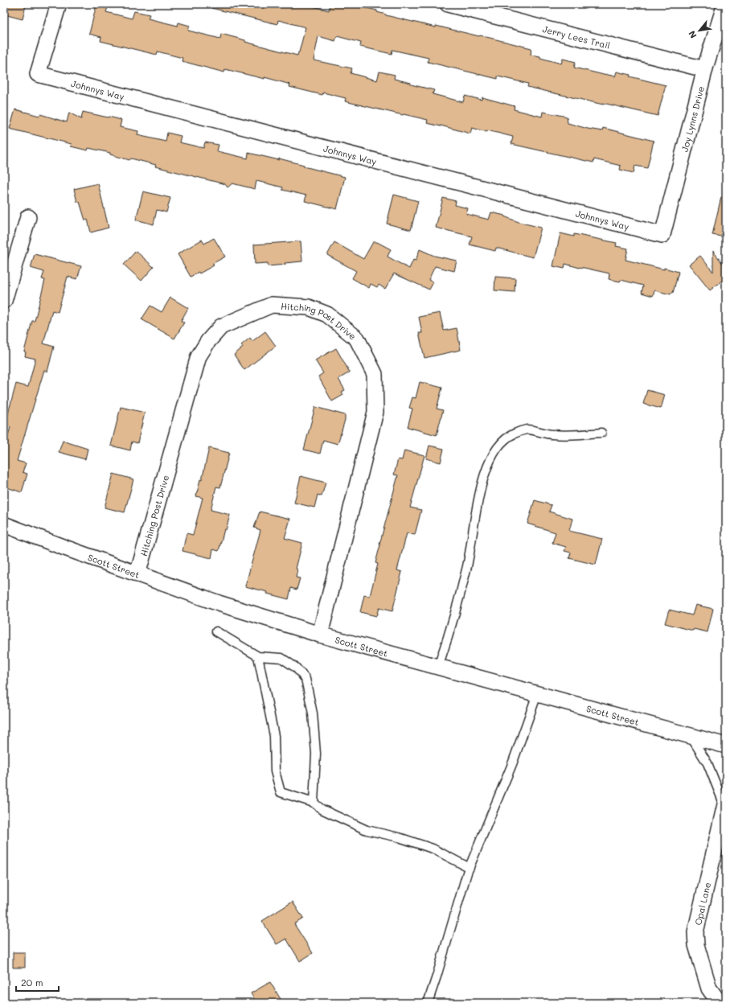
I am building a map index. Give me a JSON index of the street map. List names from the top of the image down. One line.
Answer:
{"streets":{"street":["Jerry Lees Trail","Johnnys Way","Joy Lynns Drive","Hitching Post Drive","Scott Street","Opal Lane"]},"crossings":[["Jerry Lees Trail","Joy Lynns Drive"],["Johnnys Way","Joy Lynns Drive"],["Hitching Post Drive","Scott Street"]],"scale_bar":"20 m","north":"bottom left"}
